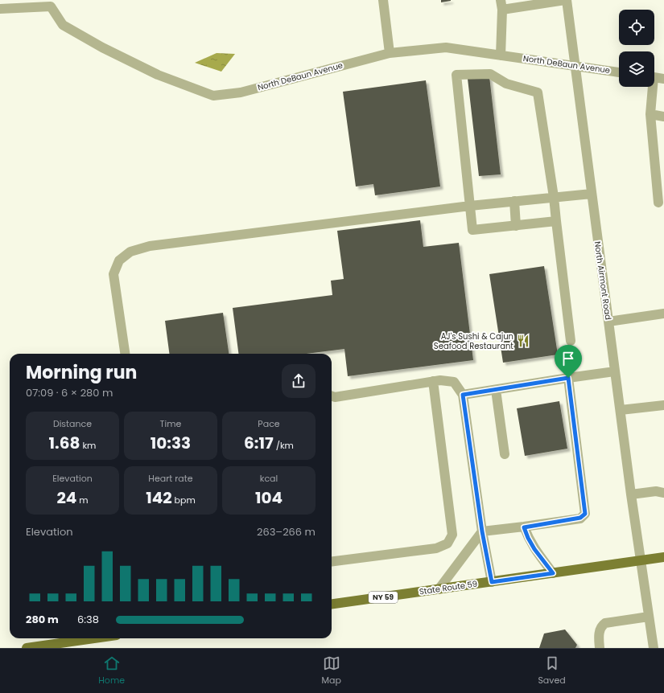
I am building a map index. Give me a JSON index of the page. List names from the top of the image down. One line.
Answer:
{"streets":{"main road":["State Route 59","NY 59"],"street":["North DeBaun Avenue","North Airmont Road"]},"crossings":[["North DeBaun Avenue","North Airmont Road"],["North Airmont Road","State Route 59"]],"places":{"restaurant":["AJ's Sushi & Cajun Seafood Restaurant"]},"page":{"heading":["Morning run","07:09 · 6 × 280 m"],"stats":[["Distance","1.68 km"],["Time","10:33"],["Pace","6:17 /km"],["Elevation","24 m"],["Heart rate","142 bpm"],["kcal","104"]],"chart":["Elevation","263–266 m"],"list":[{"name":"280 m","note":"6:38"}],"tabs":["Home","Map","Saved"]}}
